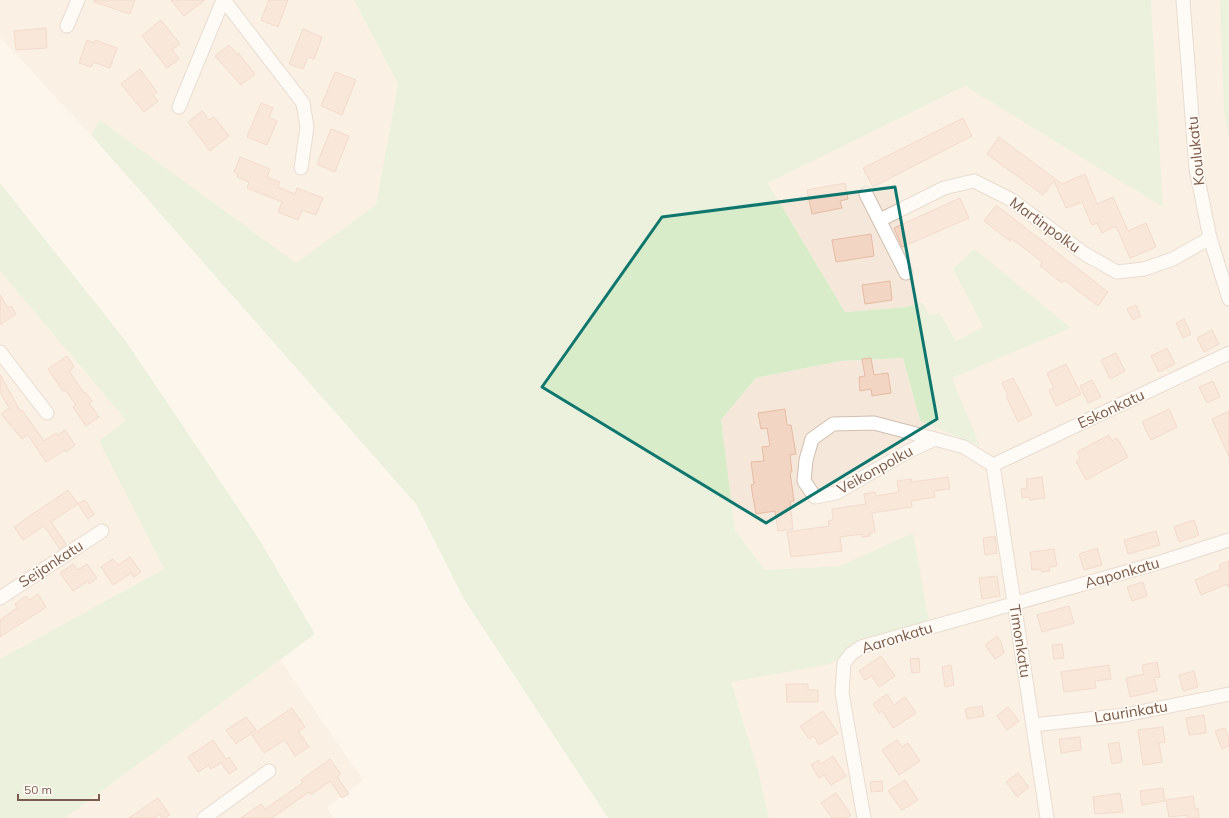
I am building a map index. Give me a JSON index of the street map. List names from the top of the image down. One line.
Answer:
{"streets":{"street":["Koulukatu","Martinpolku","Eskonkatu","Veikonpolku","Seijankatu","Aaponkatu","Aaronkatu","Timonkatu","Laurinkatu"]},"crossings":[["Koulukatu","Martinpolku"],["Eskonkatu","Veikonpolku"],["Eskonkatu","Timonkatu"],["Veikonpolku","Timonkatu"],["Aaponkatu","Aaronkatu"],["Aaponkatu","Timonkatu"],["Aaronkatu","Timonkatu"],["Timonkatu","Laurinkatu"]],"scale_bar":"50 m"}
